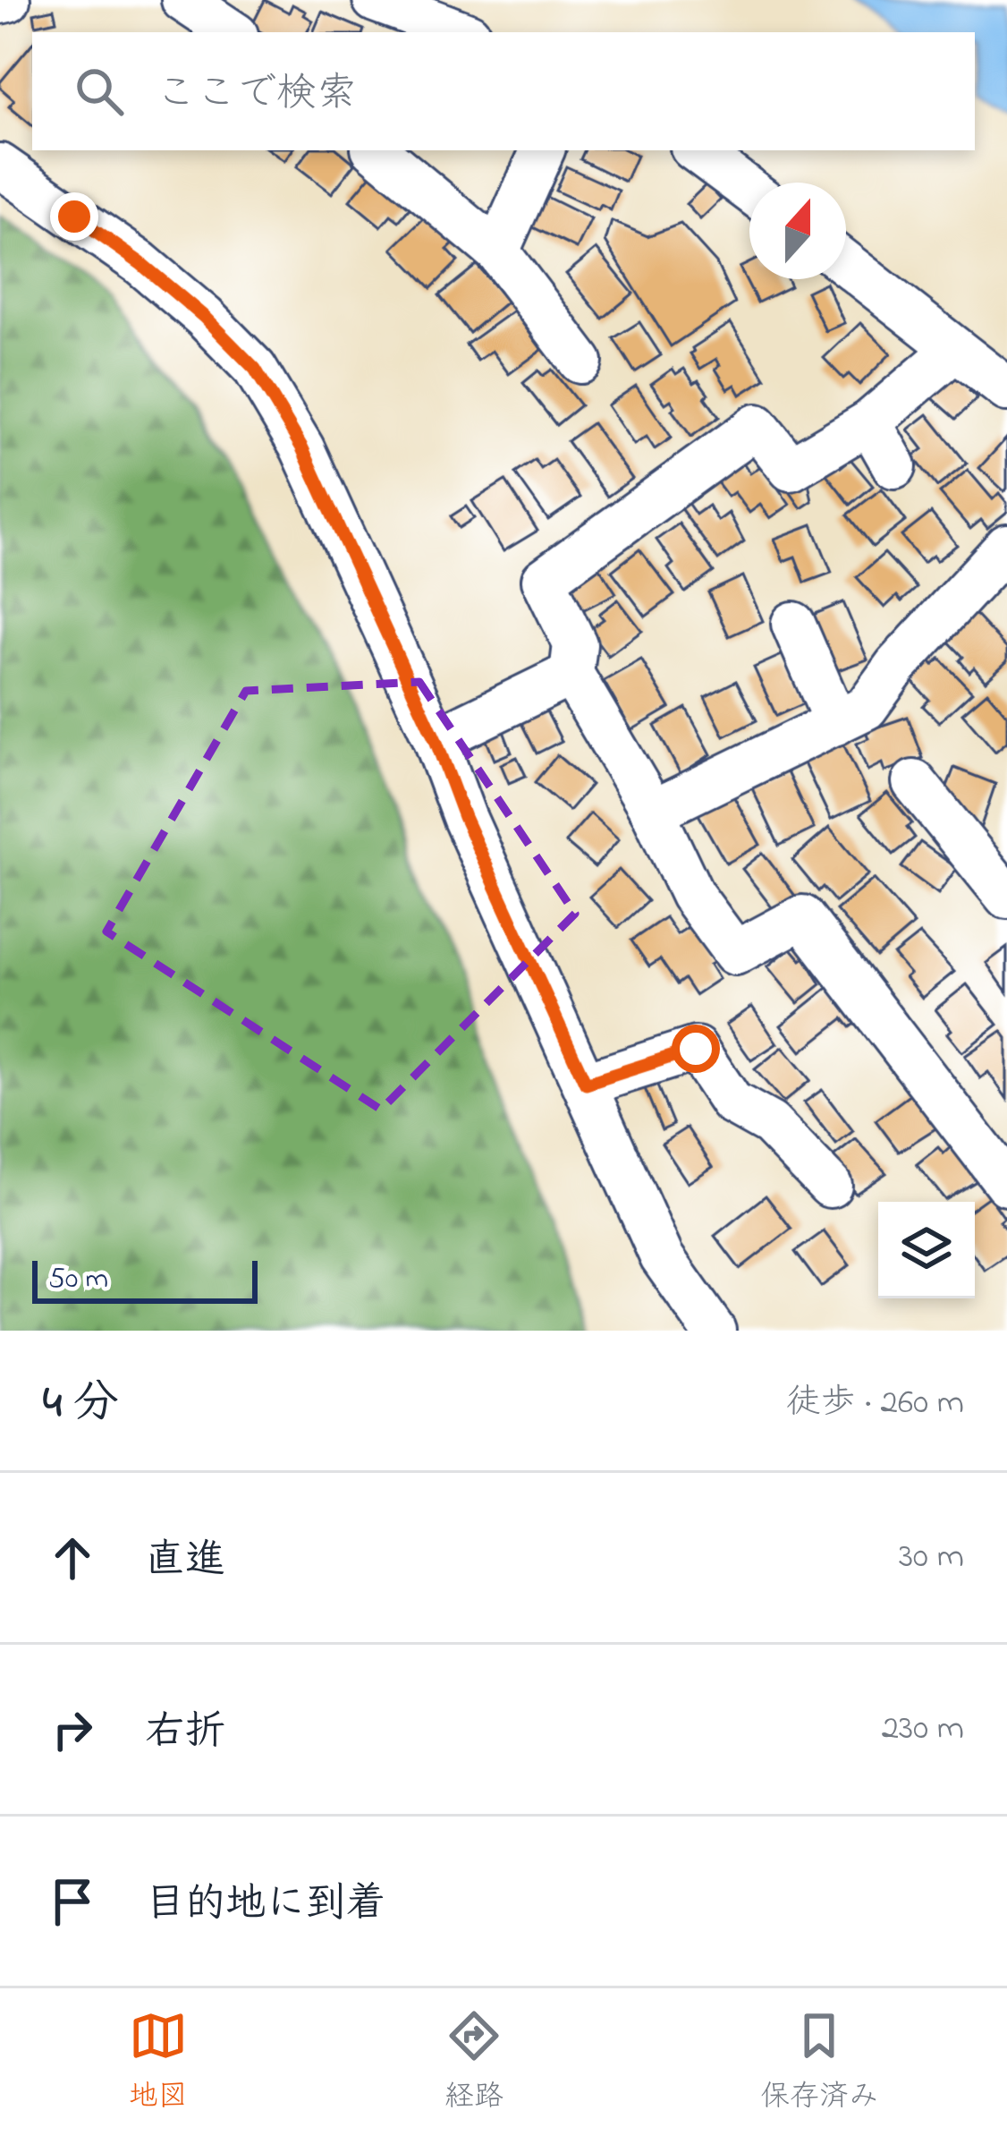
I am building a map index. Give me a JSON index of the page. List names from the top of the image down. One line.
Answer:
{"scale_bar":"50 m","north":"top","page":{"search":"ここで検索","scale":"50 m","heading":["4 分","徒歩 · 260 m"],"list":[["直進","30 m"],["右折","230 m"],"目的地に到着"],"nav":["地図","経路","保存済み"]}}
